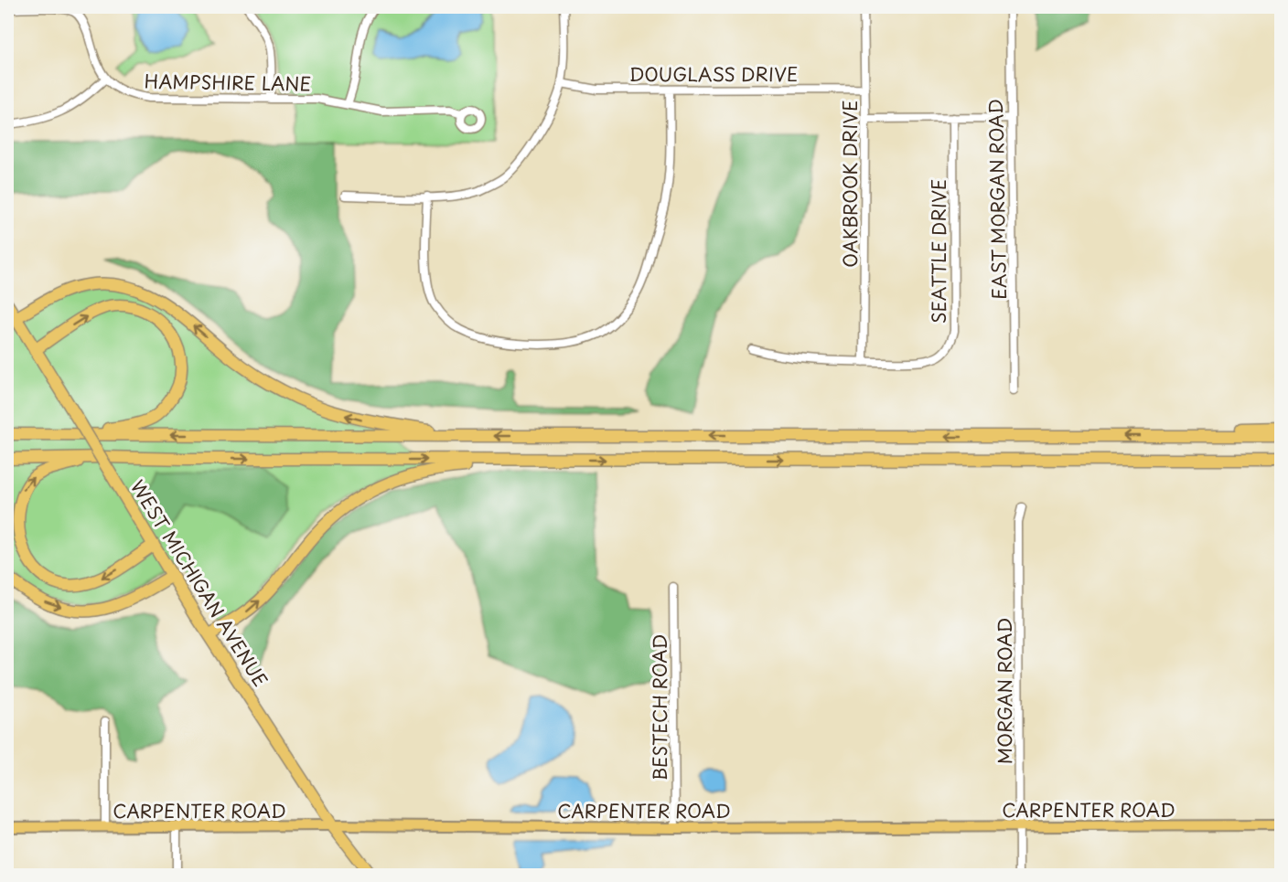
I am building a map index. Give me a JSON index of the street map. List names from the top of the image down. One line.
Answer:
{"streets":{"highway":["WEST MICHIGAN AVENUE"],"main road":["CARPENTER ROAD"],"street":["DOUGLASS DRIVE","HAMPSHIRE LANE","OAKBROOK DRIVE","EAST MORGAN ROAD","SEATTLE DRIVE","MORGAN ROAD","BESTECH ROAD"]},"crossings":[["DOUGLASS DRIVE","OAKBROOK DRIVE"],["OAKBROOK DRIVE","SEATTLE DRIVE"],["WEST MICHIGAN AVENUE","CARPENTER ROAD"],["MORGAN ROAD","CARPENTER ROAD"],["BESTECH ROAD","CARPENTER ROAD"]]}
